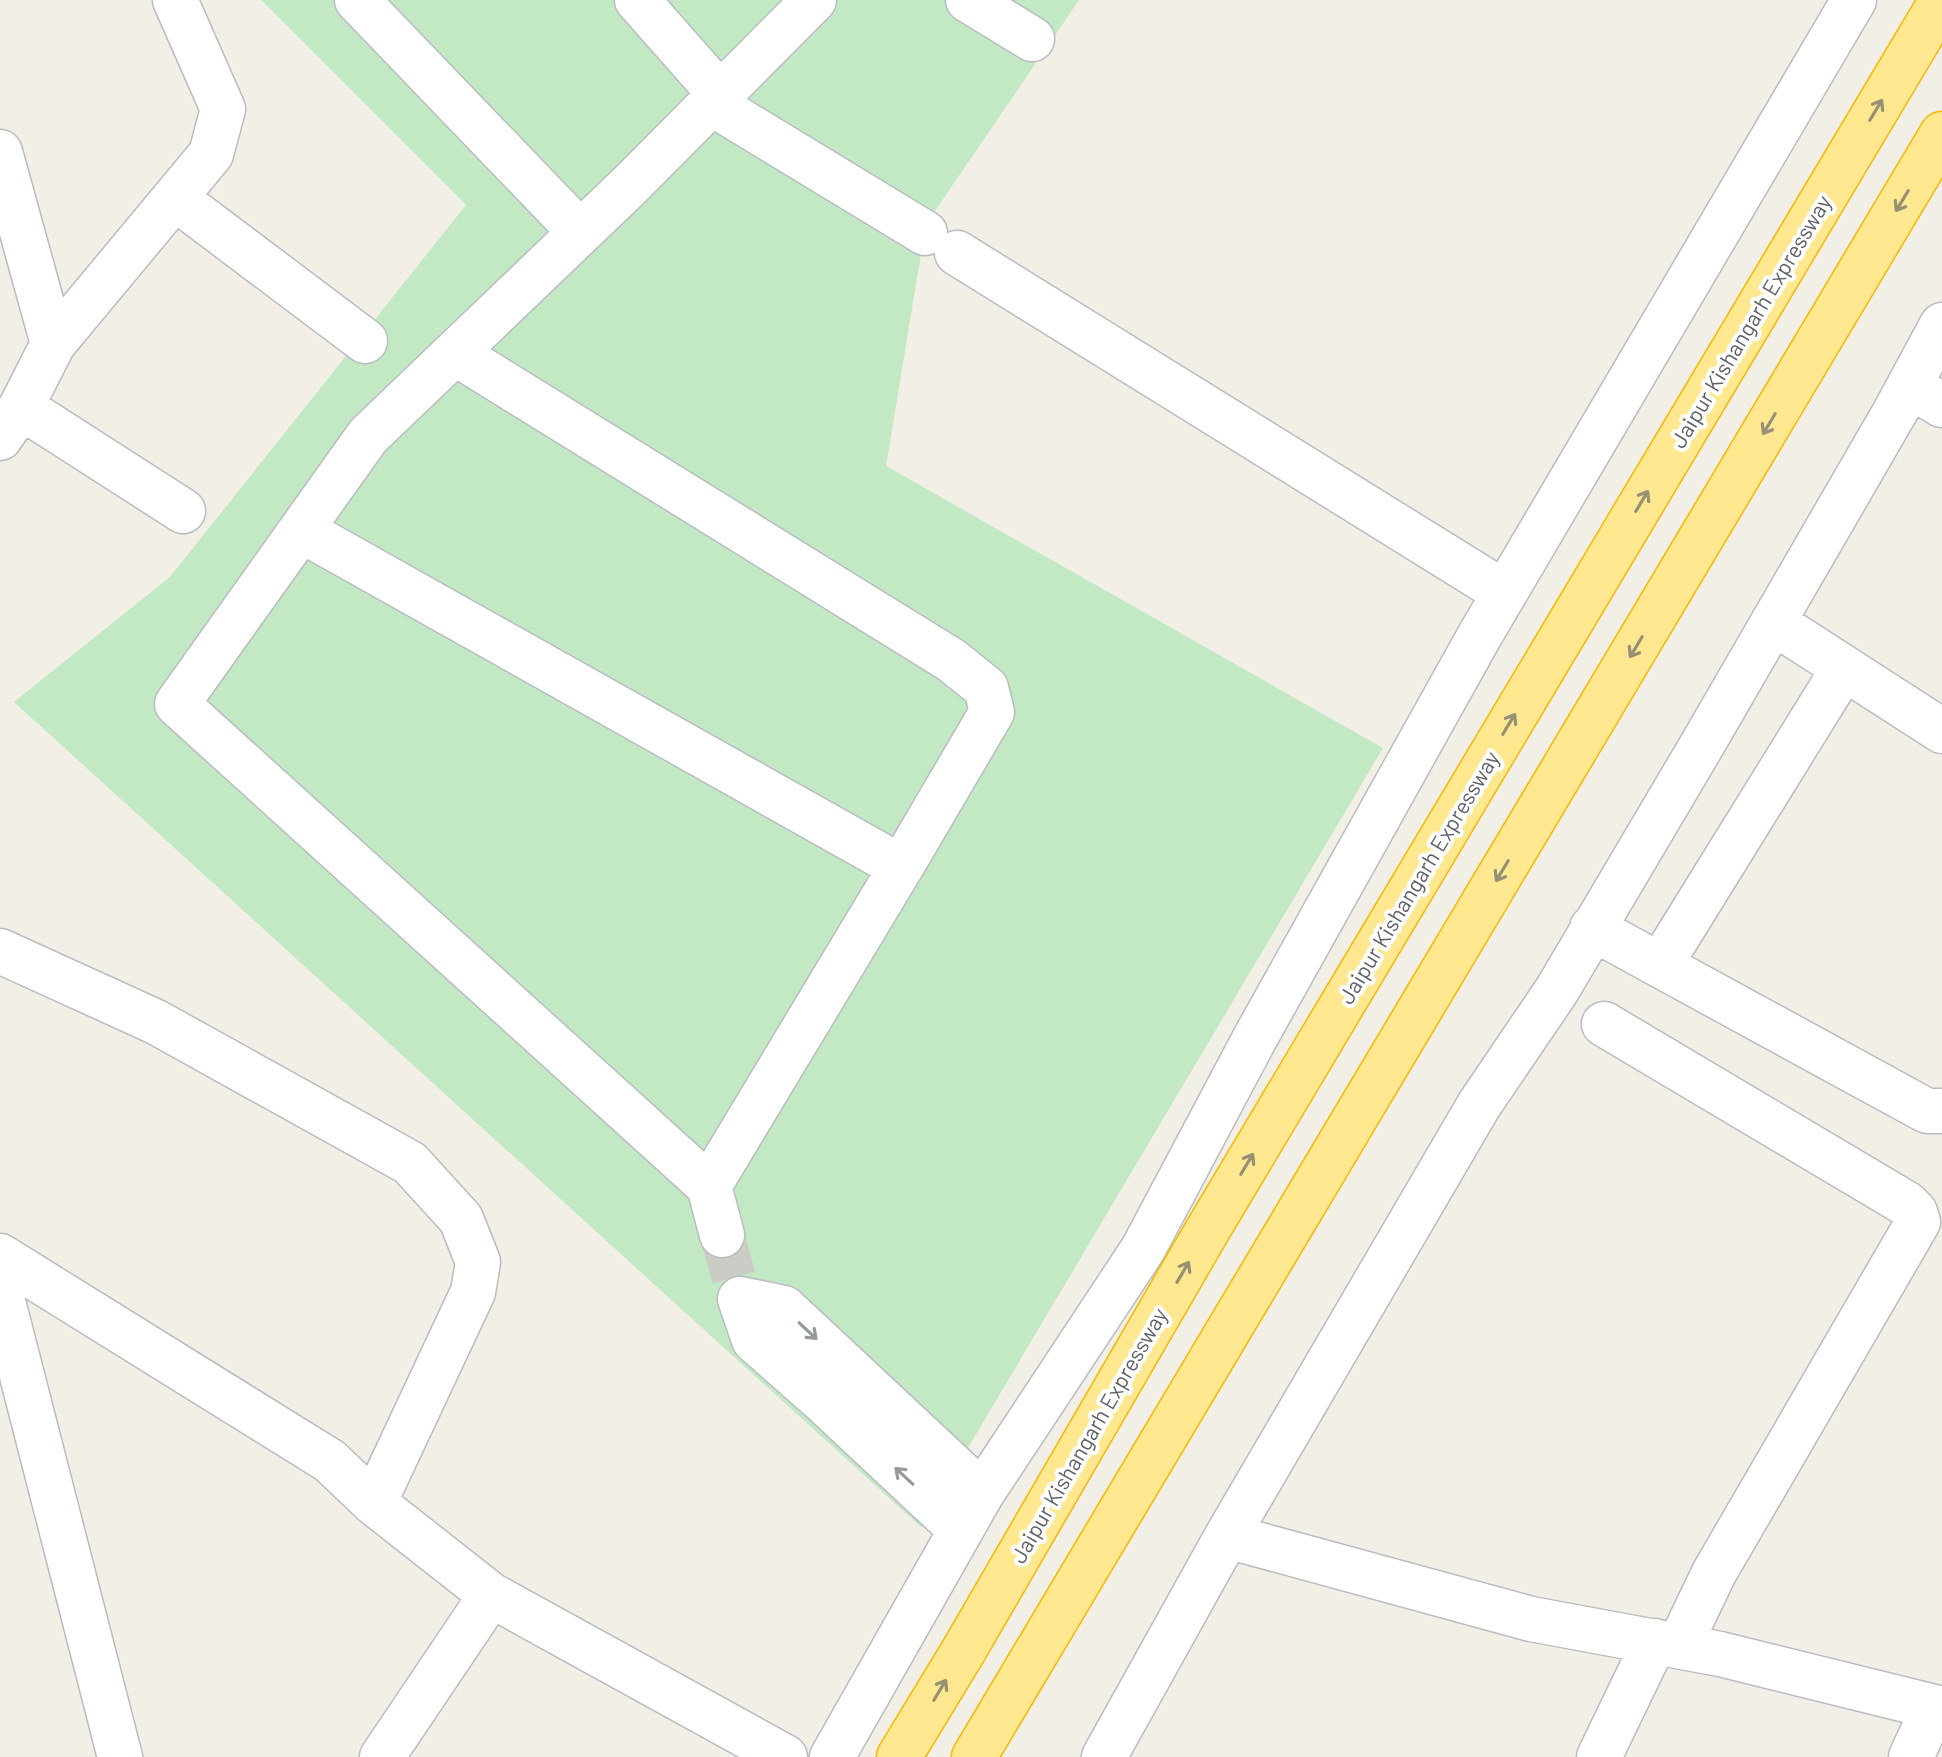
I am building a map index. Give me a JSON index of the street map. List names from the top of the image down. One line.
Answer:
{"streets":{"highway":["Jaipur Kishangarh Expressway"]}}
